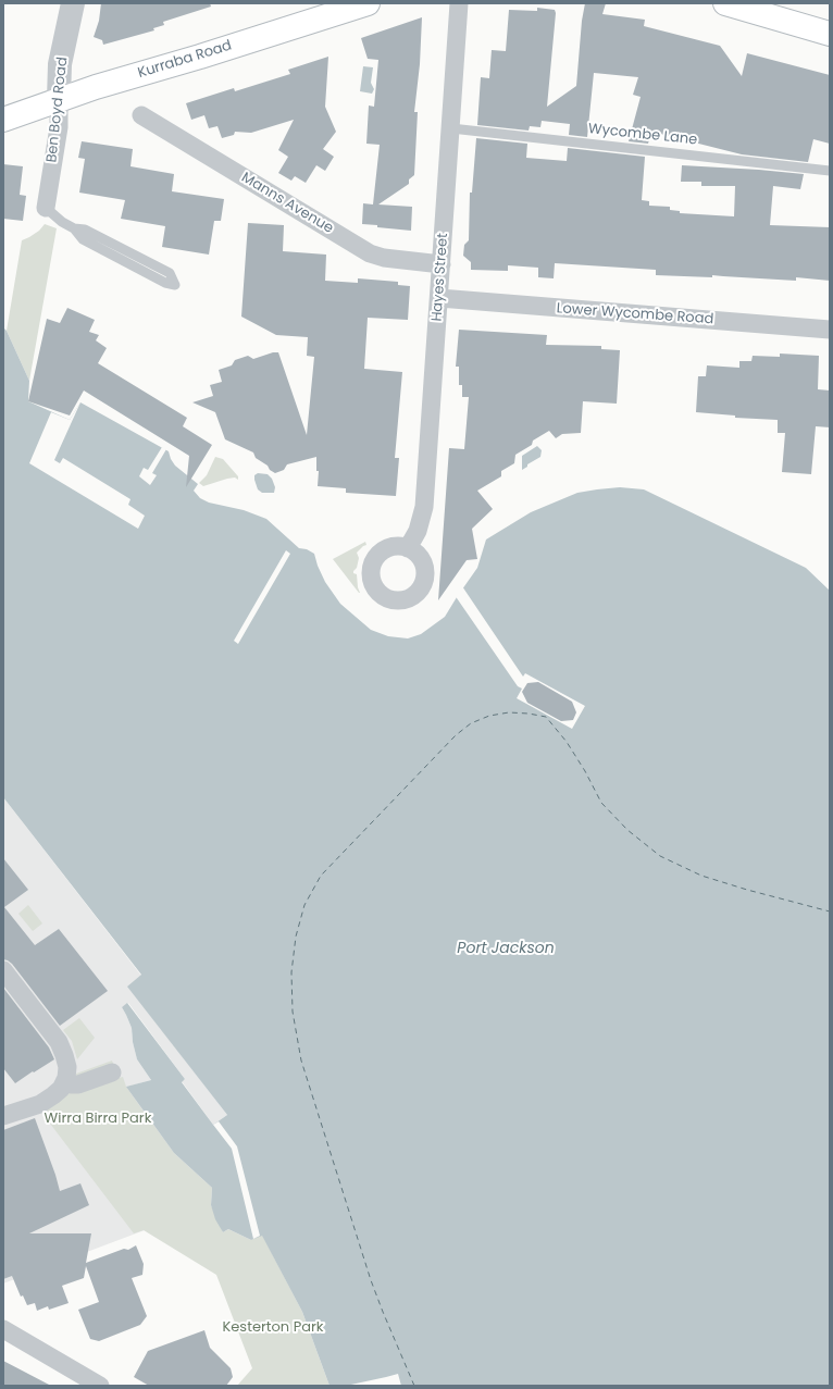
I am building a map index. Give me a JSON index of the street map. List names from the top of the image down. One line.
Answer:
{"streets":{"main road":["Kurraba Road"],"street":["Ben Boyd Road","Manns Avenue","Hayes Street","Lower Wycombe Road"],"lane":["Wycombe Lane"]},"crossings":[["Kurraba Road","Ben Boyd Road"],["Wycombe Lane","Hayes Street"],["Manns Avenue","Hayes Street"],["Hayes Street","Lower Wycombe Road"]],"water":["Port Jackson"],"parks":["Wirra Birra Park","Kesterton Park"]}
